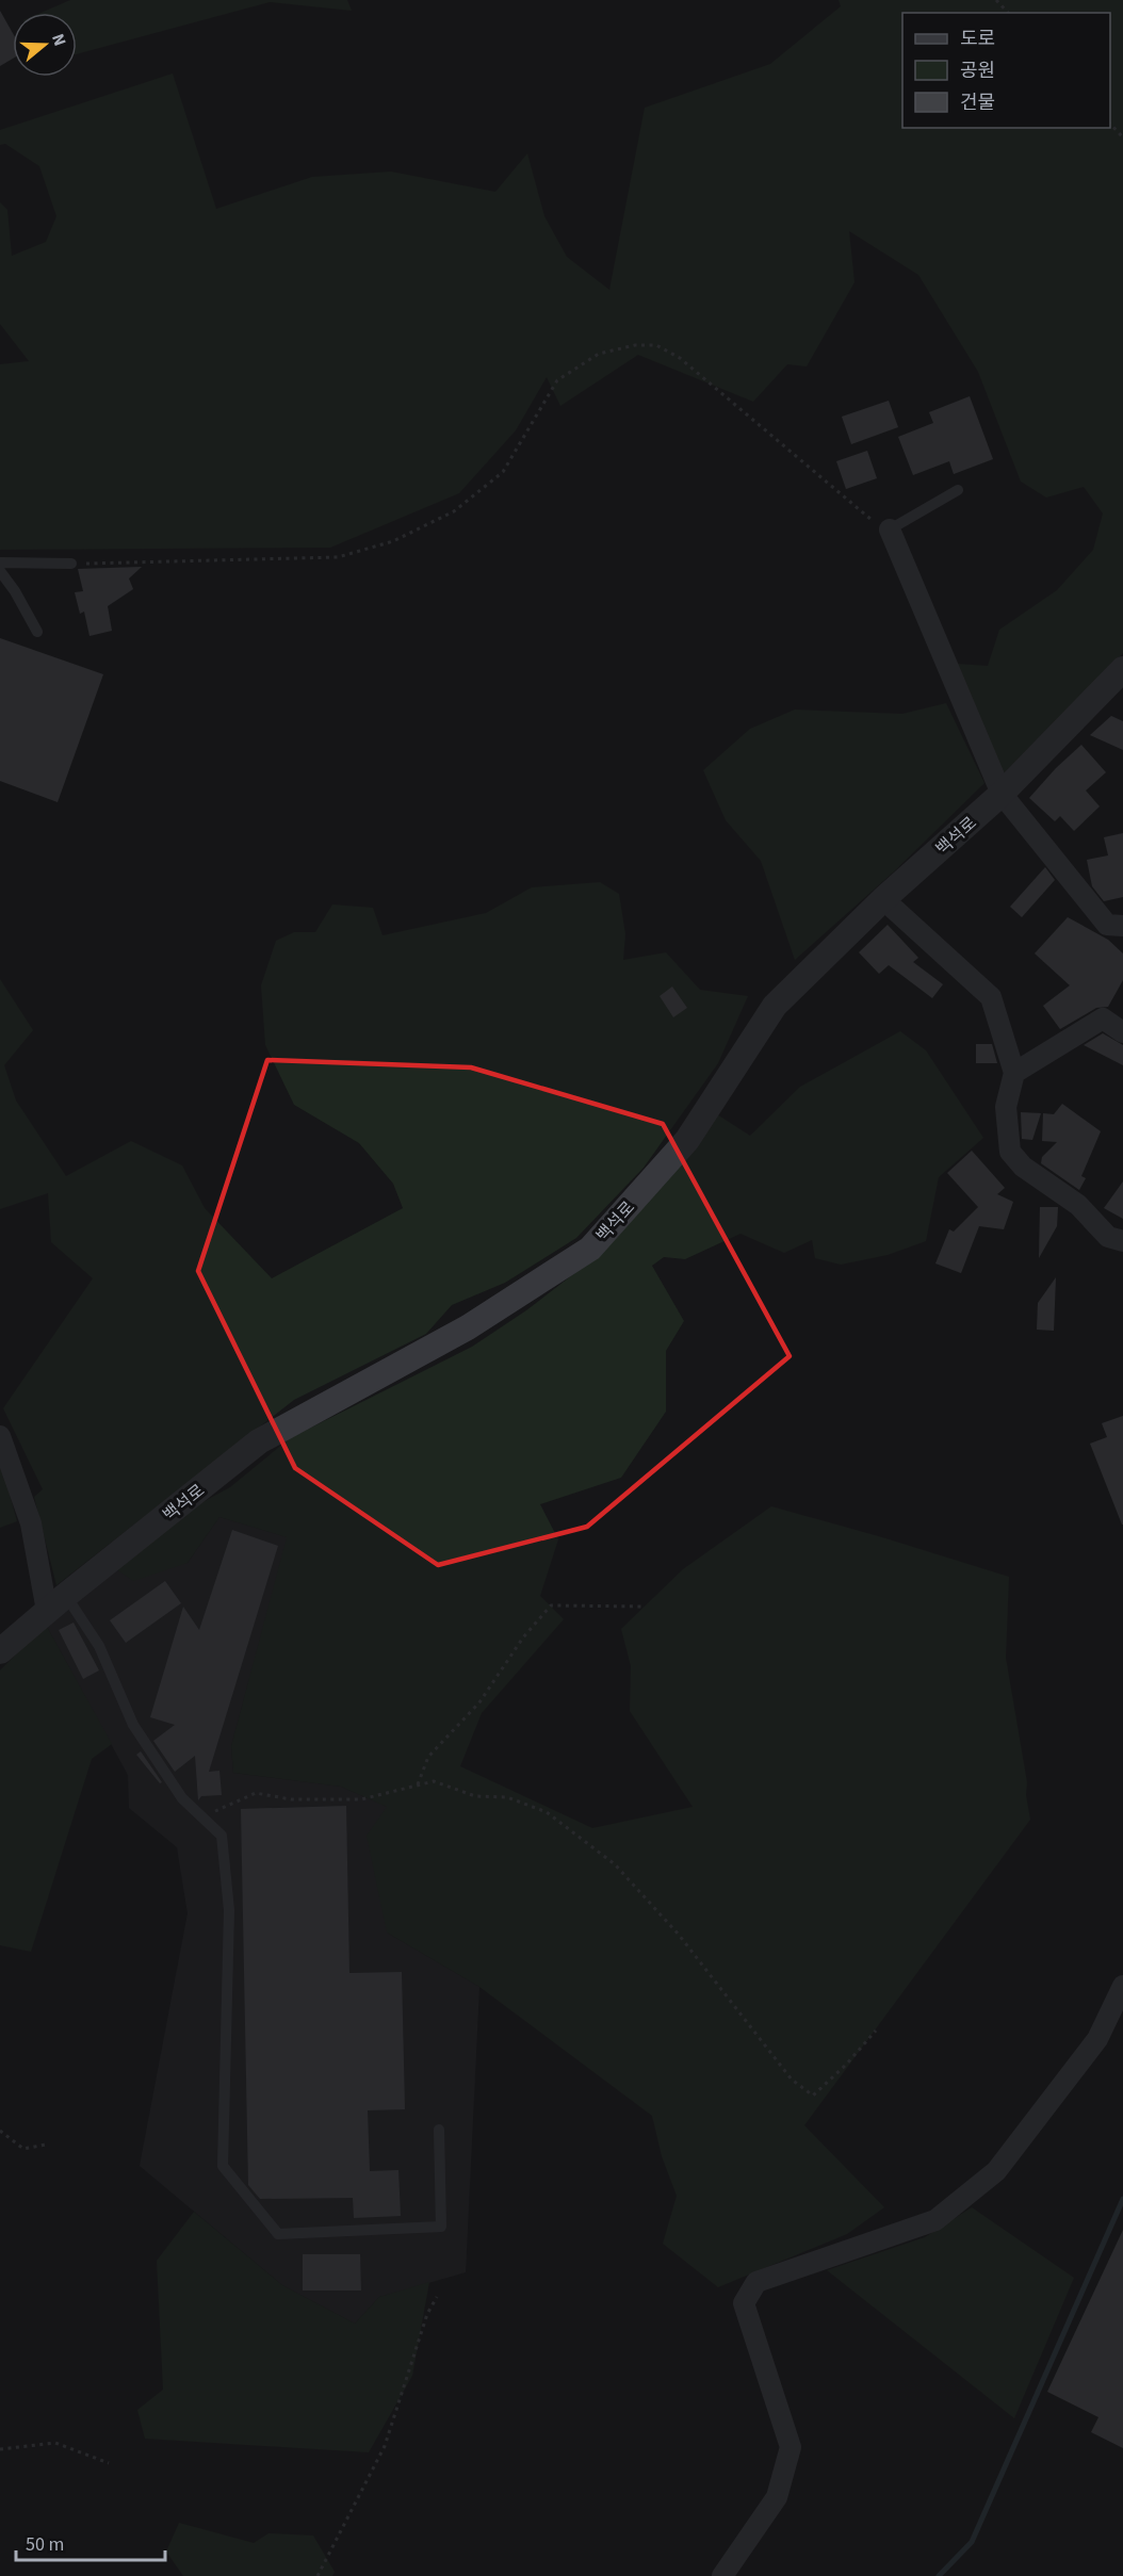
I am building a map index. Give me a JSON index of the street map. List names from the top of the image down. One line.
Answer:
{"streets":{"street":["백석로"]},"legend":["도로","공원","건물"],"scale_bar":"50 m","north":"right"}
